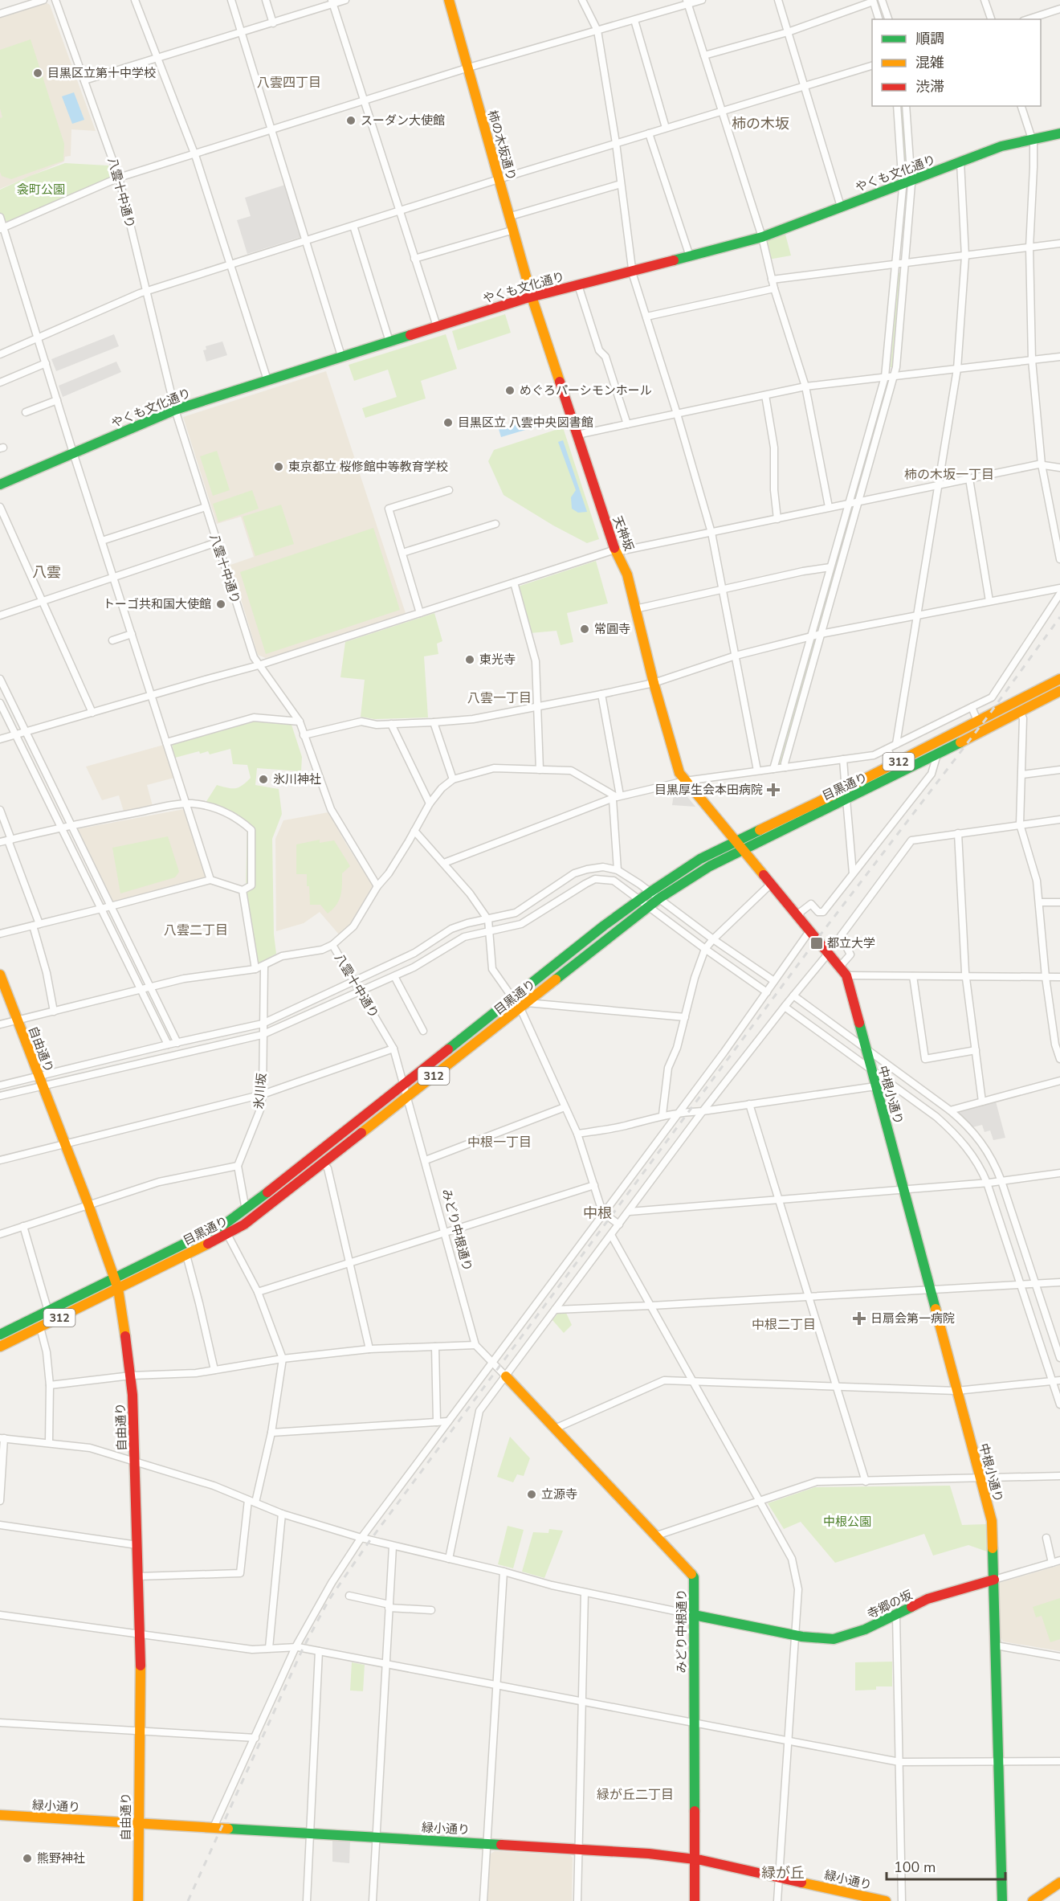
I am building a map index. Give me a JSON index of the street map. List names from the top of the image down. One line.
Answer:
{"streets":{"street":["柿の木坂通り","やくも文化通り","八雲十中通り","天神坂","312","目黒通り","自由通り","氷川坂","中根小通り","みどり中根通り","寺郷の坂","緑小通り"]},"crossings":[["柿の木坂通り","やくも文化通り"],["柿の木坂通り","天神坂"],["やくも文化通り","八雲十中通り"],["やくも文化通り","天神坂"],["八雲十中通り","目黒通り"],["八雲十中通り","みどり中根通り"],["目黒通り","自由通り"],["目黒通り","みどり中根通り"],["自由通り","緑小通り"],["中根小通り","寺郷の坂"],["みどり中根通り","緑小通り"]],"districts":["八雲四丁目","柿の木坂","柿の木坂一丁目","八雲","八雲一丁目","八雲二丁目","中根一丁目","中根","中根二丁目","緑が丘二丁目","緑が丘"],"parks":["衾町公園","中根公園"],"places":{"other":["目黒区立第十中学校","スーダン大使館","めぐろパーシモンホール","目黒区立 八雲中央図書館","東京都立 桜修館中等教育学校","トーゴ共和国大使館","常圓寺","東光寺","氷川神社","立源寺","熊野神社"],"health":["目黒厚生会本田病院","日扇会第一病院"],"transit":["都立大学"]},"legend":["順調","混雑","渋滞"],"scale_bar":"100 m"}
